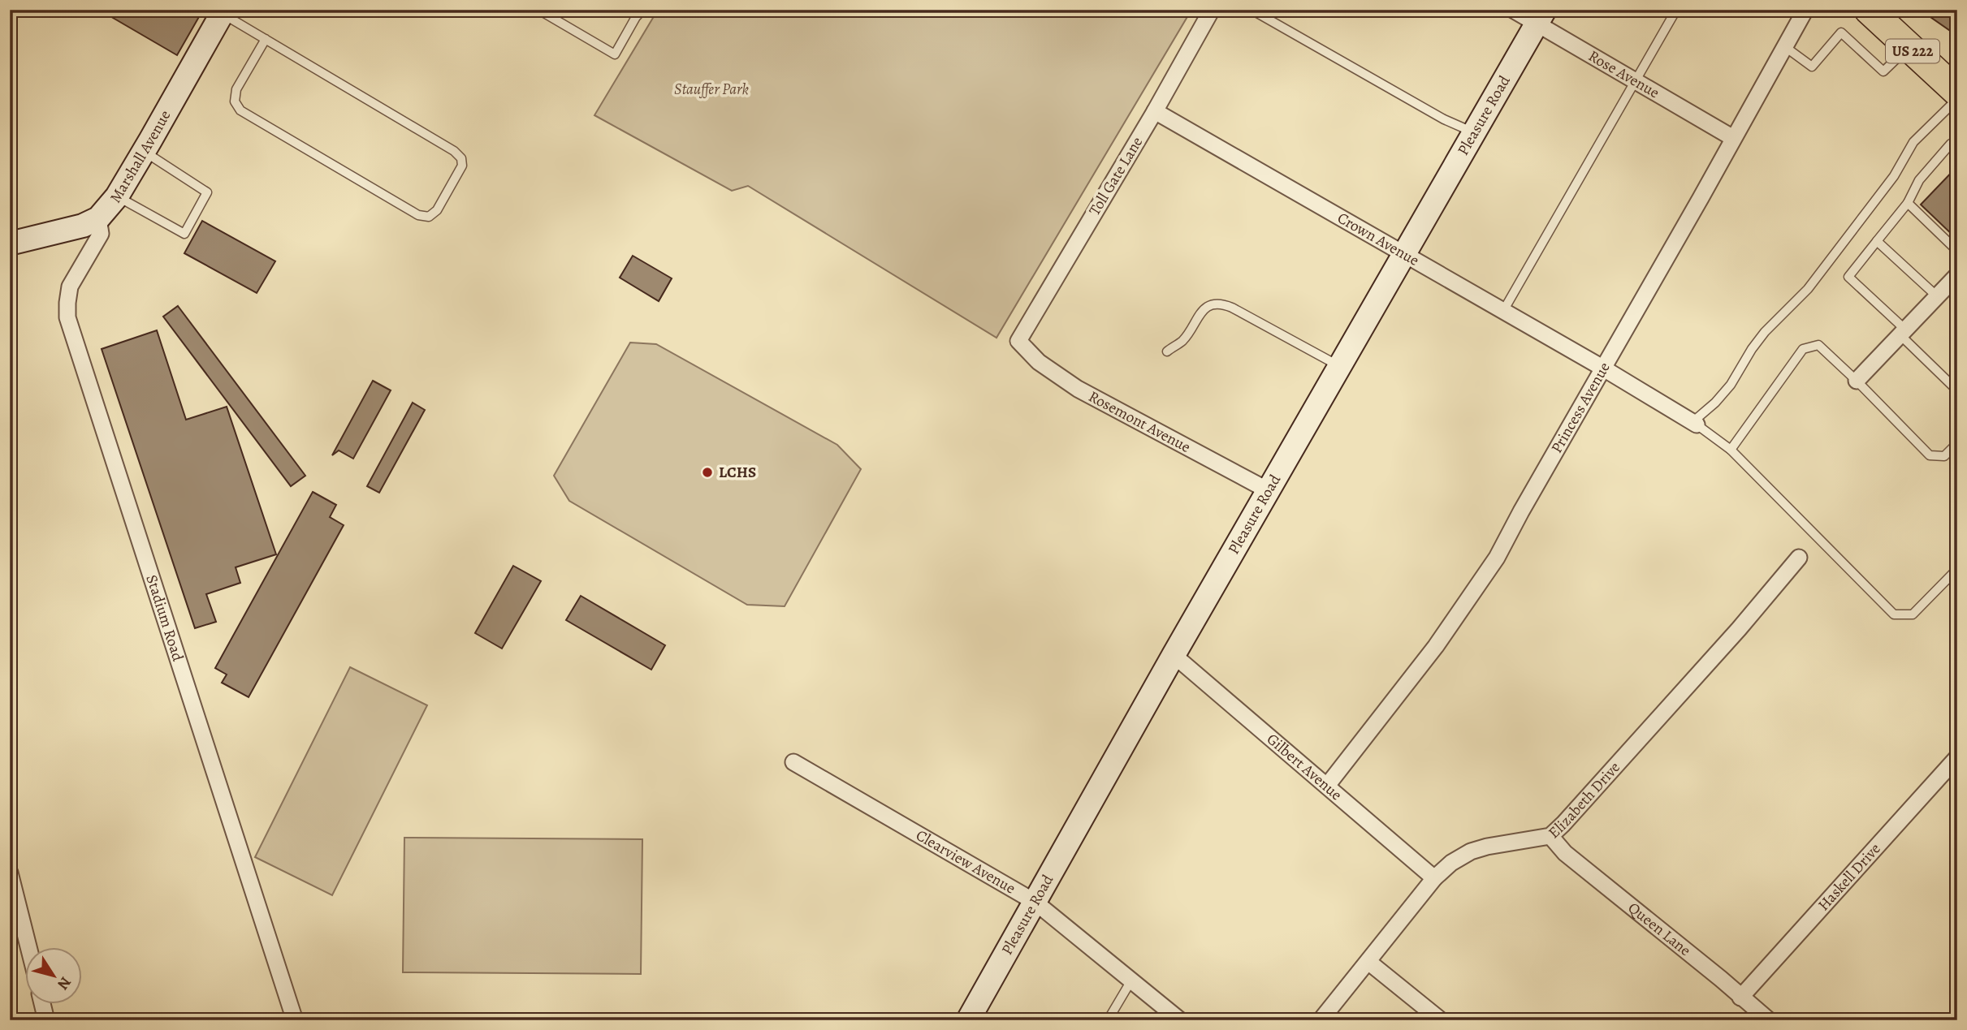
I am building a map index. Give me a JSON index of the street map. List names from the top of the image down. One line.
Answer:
{"streets":{"highway":["US 222"],"street":["Rose Avenue","Pleasure Road","Marshall Avenue","Toll Gate Lane","Crown Avenue","Princess Avenue","Rosemont Avenue","Stadium Road","Gilbert Avenue","Elizabeth Drive","Clearview Avenue","Haskell Drive","Queen Lane"]},"crossings":[["Rose Avenue","Pleasure Road"],["Rose Avenue","Princess Avenue"],["Pleasure Road","Crown Avenue"],["Pleasure Road","Rosemont Avenue"],["Pleasure Road","Gilbert Avenue"],["Pleasure Road","Clearview Avenue"],["Marshall Avenue","Stadium Road"],["Toll Gate Lane","Crown Avenue"],["Toll Gate Lane","Rosemont Avenue"],["Crown Avenue","Princess Avenue"],["Princess Avenue","Gilbert Avenue"],["Gilbert Avenue","Elizabeth Drive"],["Elizabeth Drive","Queen Lane"],["Haskell Drive","Queen Lane"]],"parks":["Stauffer Park"],"places":["LCHS"],"north":"bottom right"}
